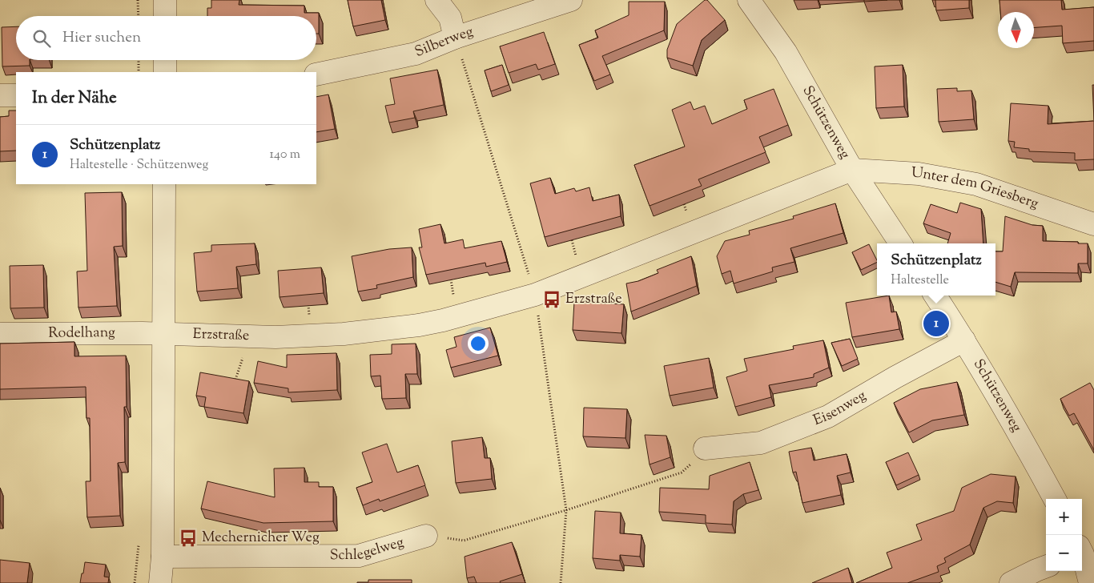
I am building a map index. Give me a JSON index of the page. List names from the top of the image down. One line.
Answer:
{"streets":{"street":["Silberweg","Schützenweg","Unter dem Griesberg","Rodelhang","Erzstraße","Eisenweg","Schlegelweg"]},"crossings":[["Schützenweg","Unter dem Griesberg"],["Schützenweg","Erzstraße"],["Schützenweg","Eisenweg"],["Unter dem Griesberg","Erzstraße"],["Rodelhang","Erzstraße"]],"places":{"bus stop":["Erzstraße","Mechernicher Weg"]},"north":"bottom","page":{"search":"Hier suchen","heading":"In der Nähe","list":[{"mark":"1","name":"Schützenplatz","note":"Haltestelle · Schützenweg","value":"140 m"}],"popup":["Schützenplatz","Haltestelle"],"pins":"1","map_buttons":["+","−"]}}
